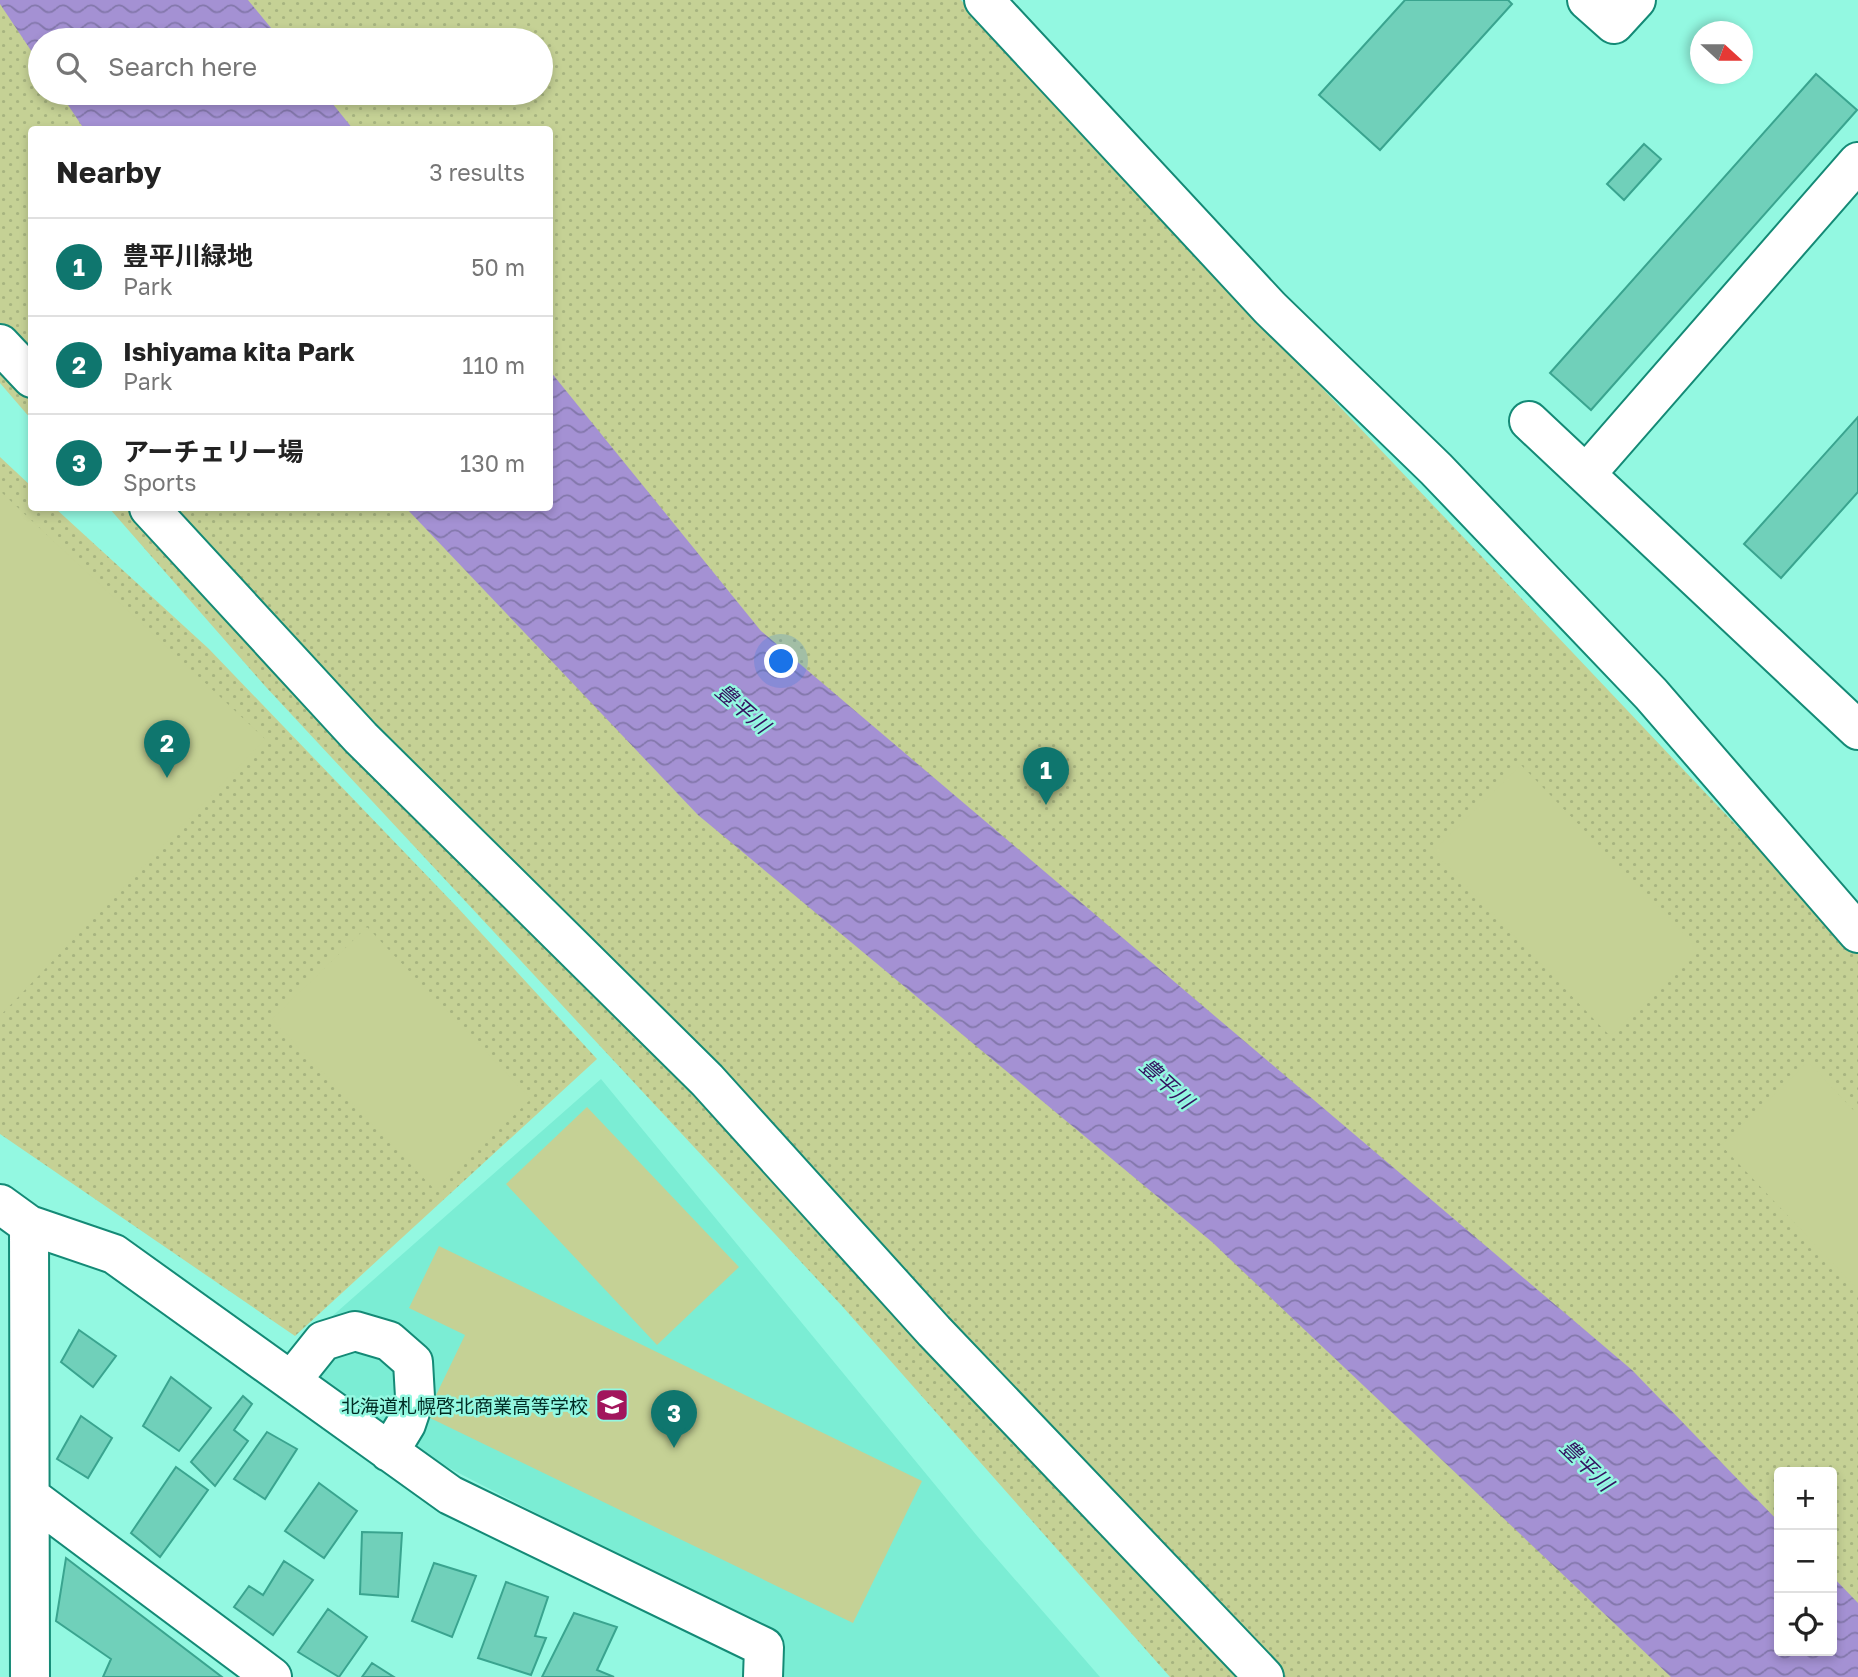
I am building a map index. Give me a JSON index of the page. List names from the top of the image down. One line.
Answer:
{"water":["豊平川"],"places":{"school or university":["北海道札幌啓北商業高等学校"]},"north":"right","page":{"search":"Search here","heading":["Nearby","3 results"],"list":[{"mark":"1","name":"豊平川緑地","note":"Park","value":"50 m"},{"mark":"2","name":"Ishiyama kita Park","note":"Park","value":"110 m"},{"mark":"3","name":"アーチェリー場","note":"Sports","value":"130 m"}],"pins":["2","1","3"],"map_buttons":["+","−"]}}
